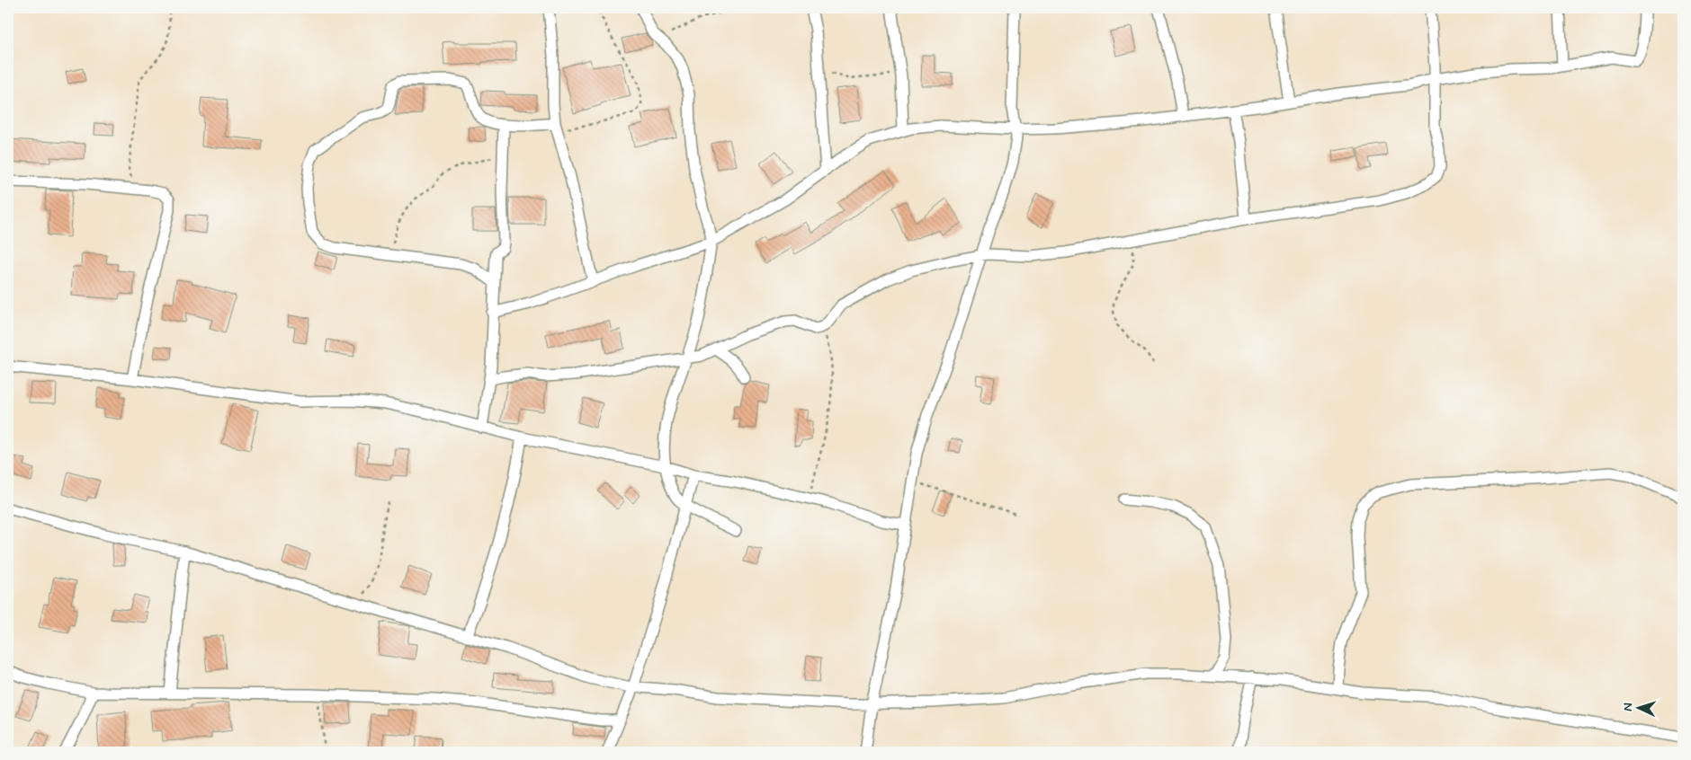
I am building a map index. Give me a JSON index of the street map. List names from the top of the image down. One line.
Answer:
{"north":"left"}
